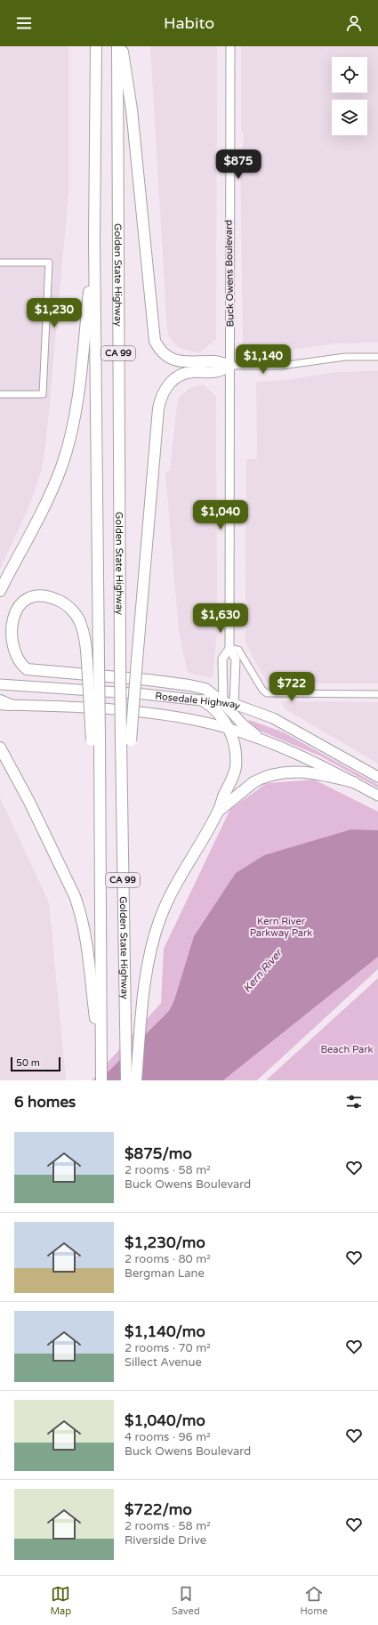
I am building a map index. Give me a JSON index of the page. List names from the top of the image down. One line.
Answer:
{"streets":{"highway":["Golden State Highway","CA 99"],"main road":["Buck Owens Boulevard","Rosedale Highway"]},"crossings":[["Buck Owens Boulevard","Rosedale Highway"]],"water":["Kern River"],"parks":["Kern River Parkway Park","Beach Park"],"scale_bar":"50 m","page":{"header":"Habito","price":["$875","$1,230","$1,140","$1,040","$1,630","$722"],"scale":"50 m","heading":"6 homes","list":[{"name":"$875/mo","note":"2 rooms · 58 m² · Buck Owens Boulevard"},{"name":"$1,230/mo","note":"2 rooms · 80 m² · Bergman Lane"},{"name":"$1,140/mo","note":"2 rooms · 70 m² · Sillect Avenue"},{"name":"$1,040/mo","note":"4 rooms · 96 m² · Buck Owens Boulevard"},{"name":"$722/mo","note":"2 rooms · 58 m² · Riverside Drive"}],"tabs":["Map","Saved","Home"]}}
